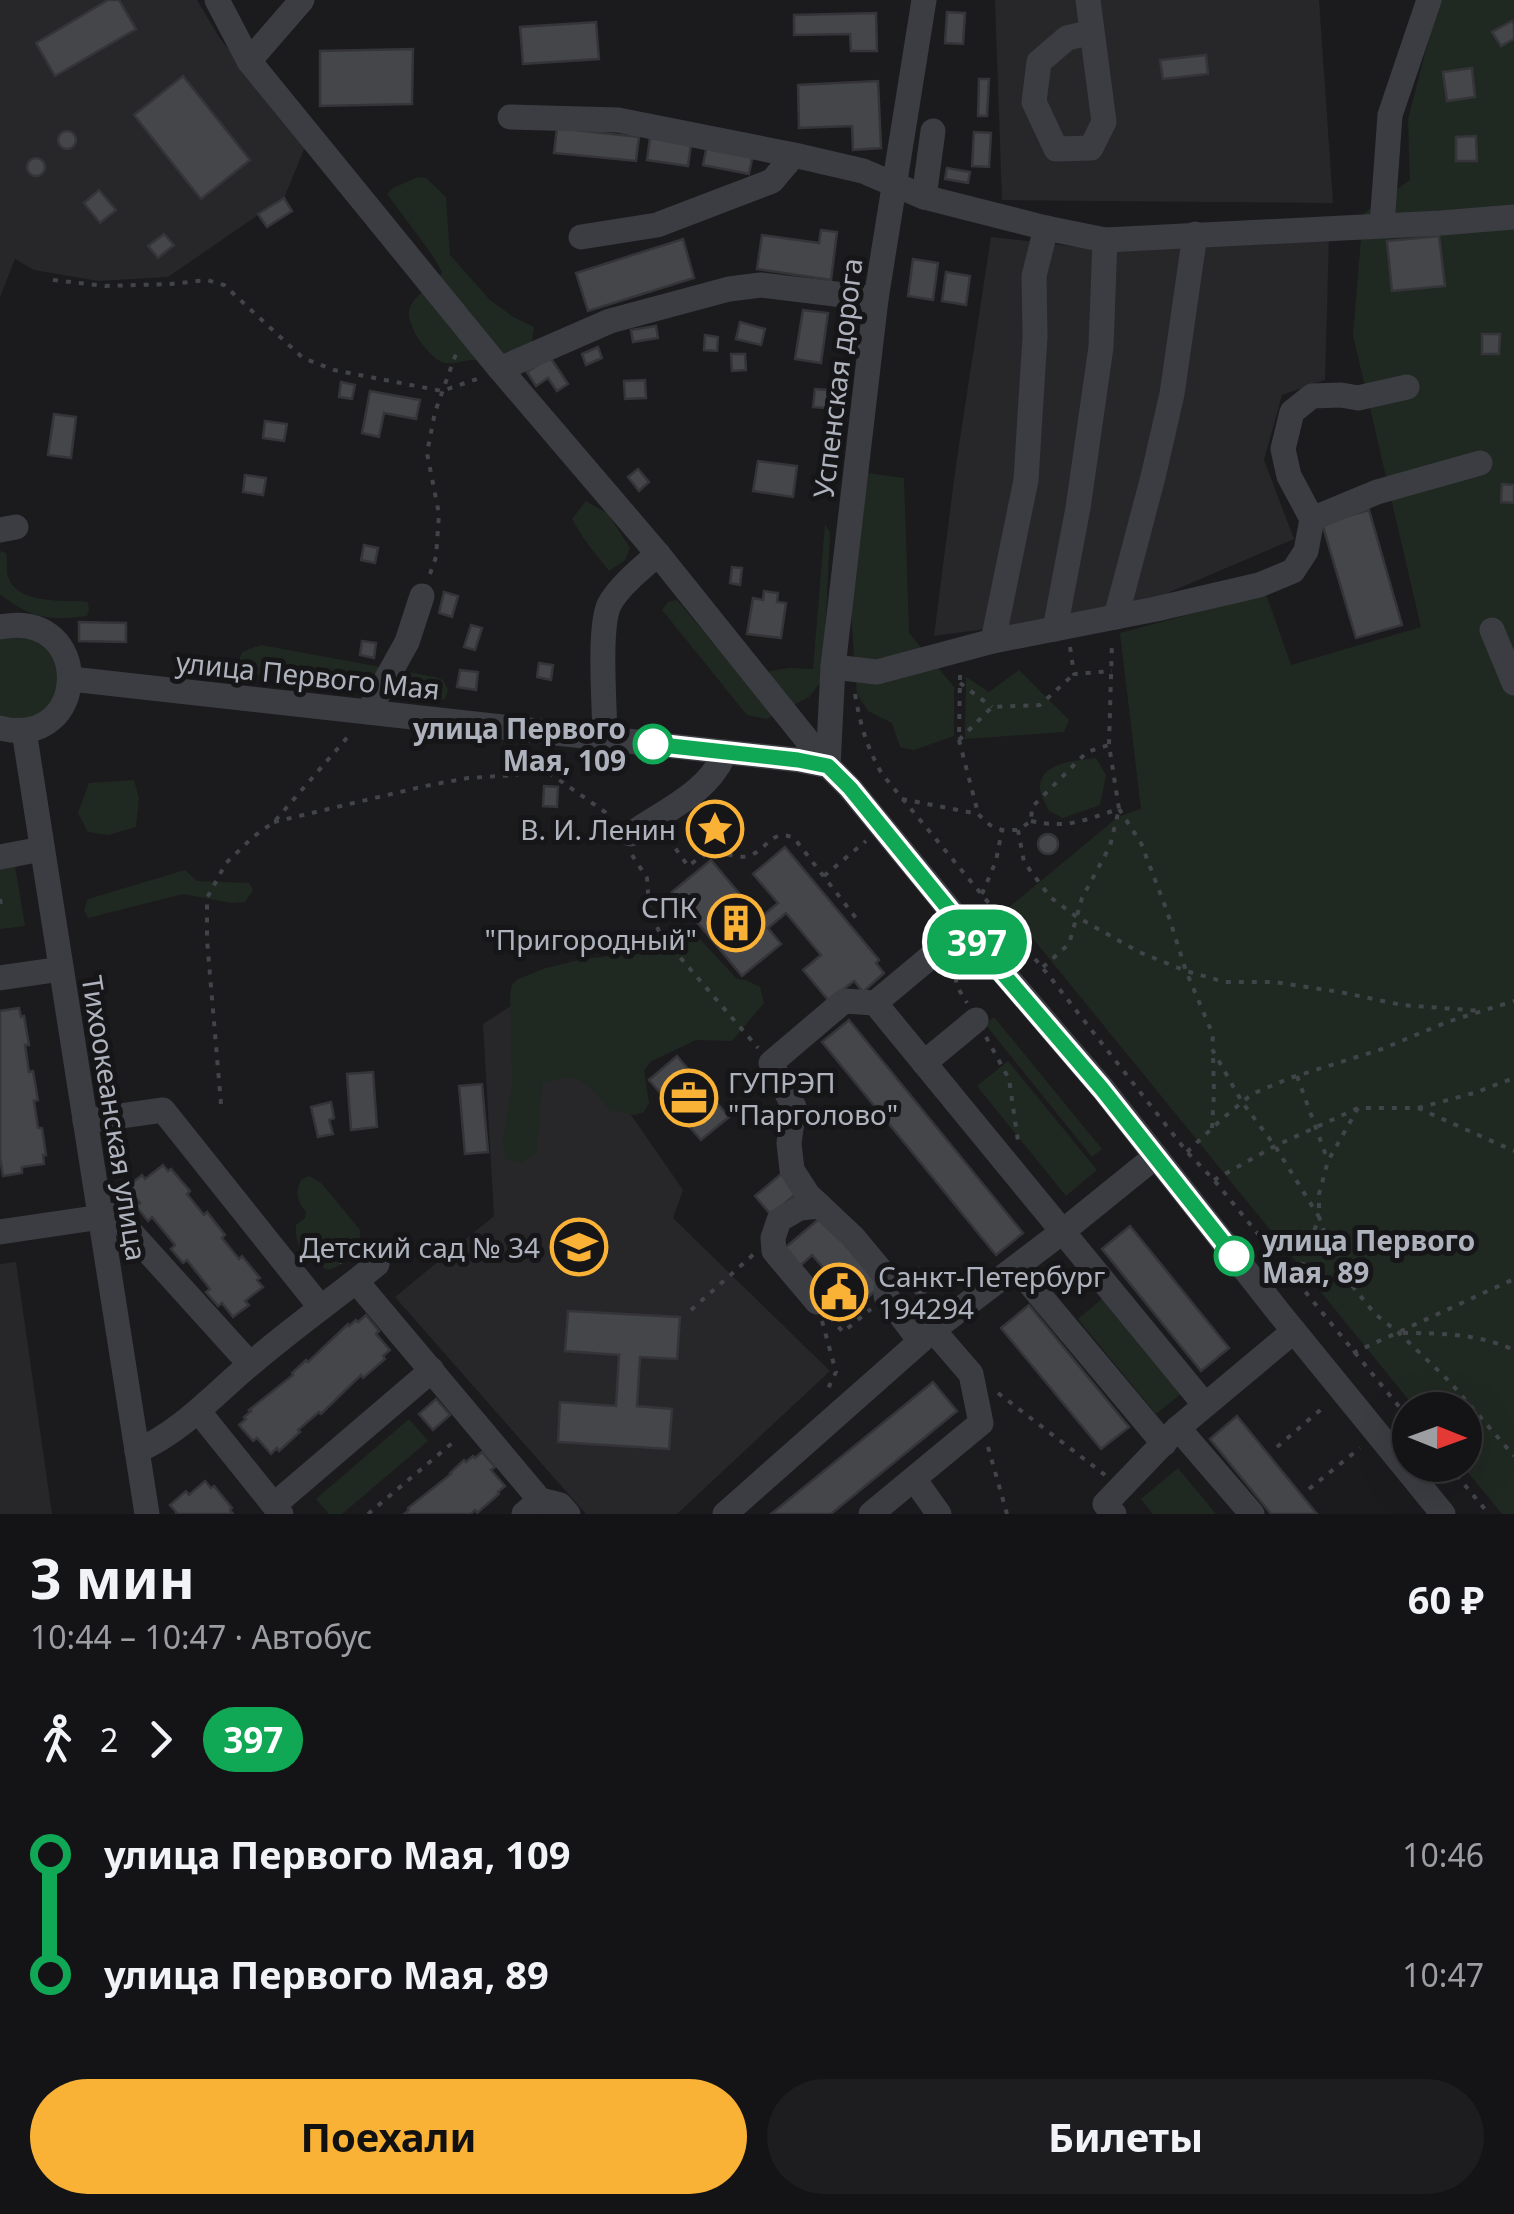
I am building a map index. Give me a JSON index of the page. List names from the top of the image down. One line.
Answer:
{"streets":{"street":["Успенская дорога","улица Первого Мая","Тихоокеанская улица"]},"crossings":[["Успенская дорога","улица Первого Мая"]],"places":{"other":["улица Первого Мая, 109","улица Первого Мая, 89"],"place":["В. И. Ленин"],"building":["СПК \"Пригородный\""],"office":["ГУПРЭП \"Парголово\""],"school or university":["Детский сад № 34"],"public building":["Санкт-Петербург 194294"]},"lines":["bus line 397"],"north":"right","page":{"on_map":"397","heading":["3 мин","10:44 – 10:47 · Автобус","60 ₽"],"legs":["2","397"],"list":[{"name":"улица Первого Мая, 109","value":"10:46"},{"name":"улица Первого Мая, 89","value":"10:47"}],"buttons":["Поехали","Билеты"]}}
